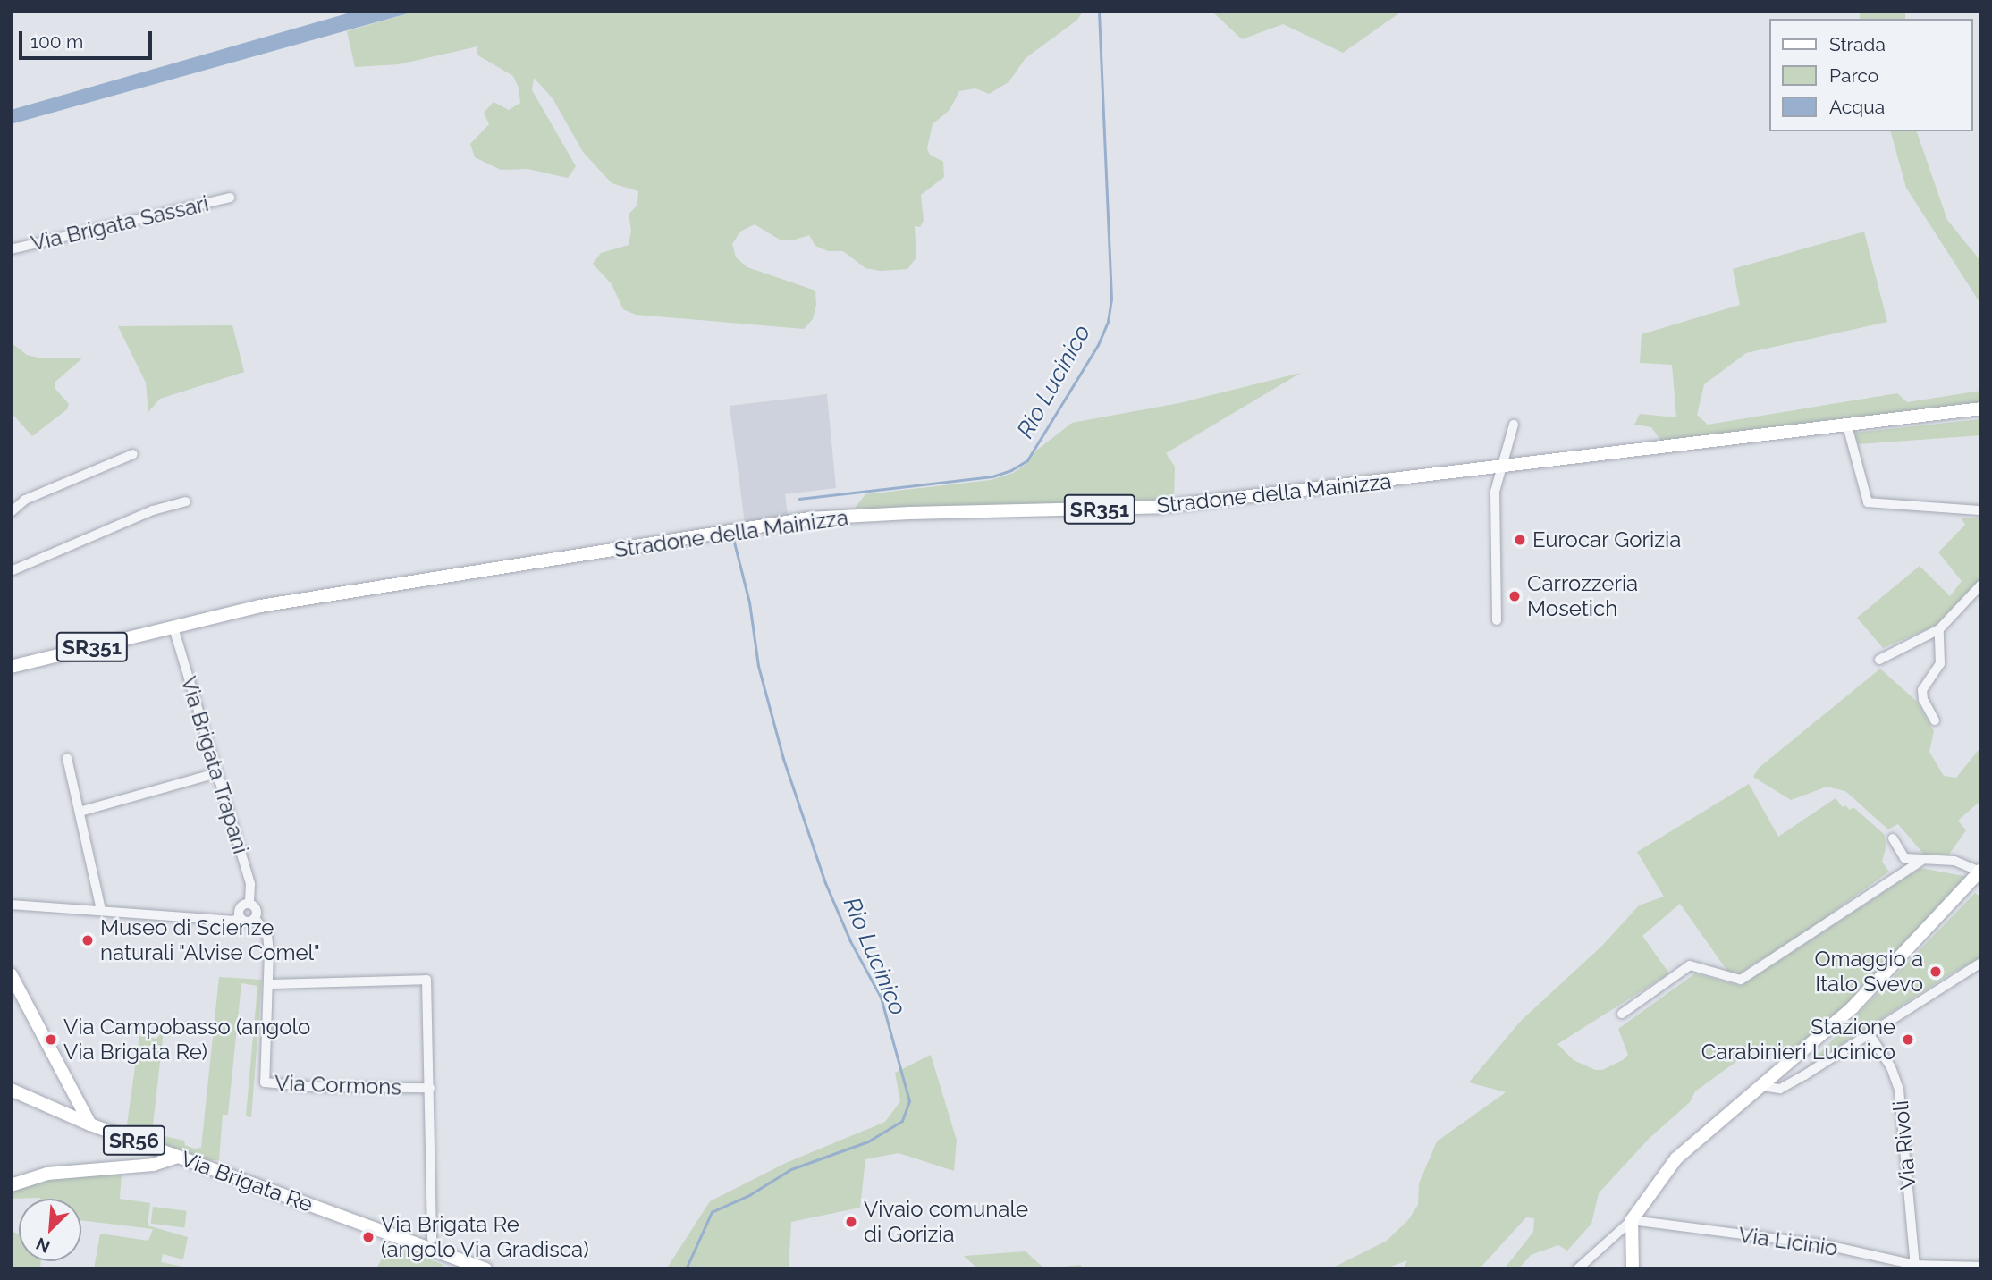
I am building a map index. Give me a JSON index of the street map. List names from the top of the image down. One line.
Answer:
{"streets":{"main road":["Stradone della Mainizza","SR351","SR56","Via Brigata Re"],"street":["Via Brigata Sassari","Via Brigata Trapani","Via Cormons","Via Rivoli","Via Licinio"]},"crossings":[["Stradone della Mainizza","Via Brigata Trapani"],["Via Brigata Trapani","Via Cormons"],["Via Rivoli","Via Licinio"]],"water":["Rio Lucinico"],"places":["Eurocar Gorizia","Carrozzeria Mosetich","Museo di Scienze naturali \"Alvise Comel\"","Omaggio a Italo Svevo","Via Campobasso (angolo Via Brigata Re)","Stazione Carabinieri Lucinico","Vivaio comunale di Gorizia","Via Brigata Re (angolo Via Gradisca)"],"legend":["Strada","Parco","Acqua"],"scale_bar":"100 m","north":"bottom left"}
